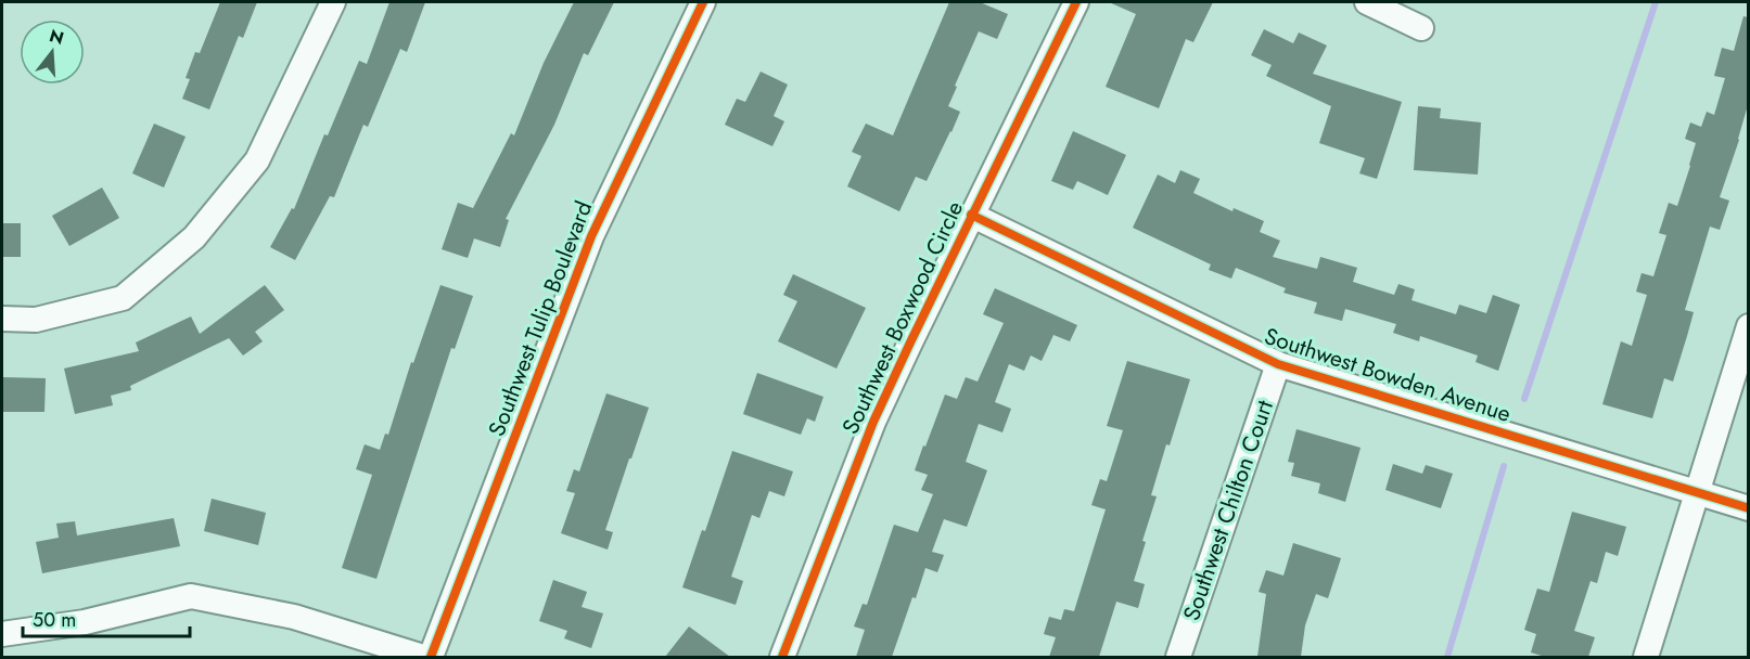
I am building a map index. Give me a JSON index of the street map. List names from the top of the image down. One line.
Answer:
{"streets":{"street":["Southwest Boxwood Circle","Southwest Tulip Boulevard","Southwest Bowden Avenue","Southwest Chilton Court"]},"crossings":[["Southwest Boxwood Circle","Southwest Bowden Avenue"],["Southwest Bowden Avenue","Southwest Chilton Court"]],"scale_bar":"50 m","north":"top"}
